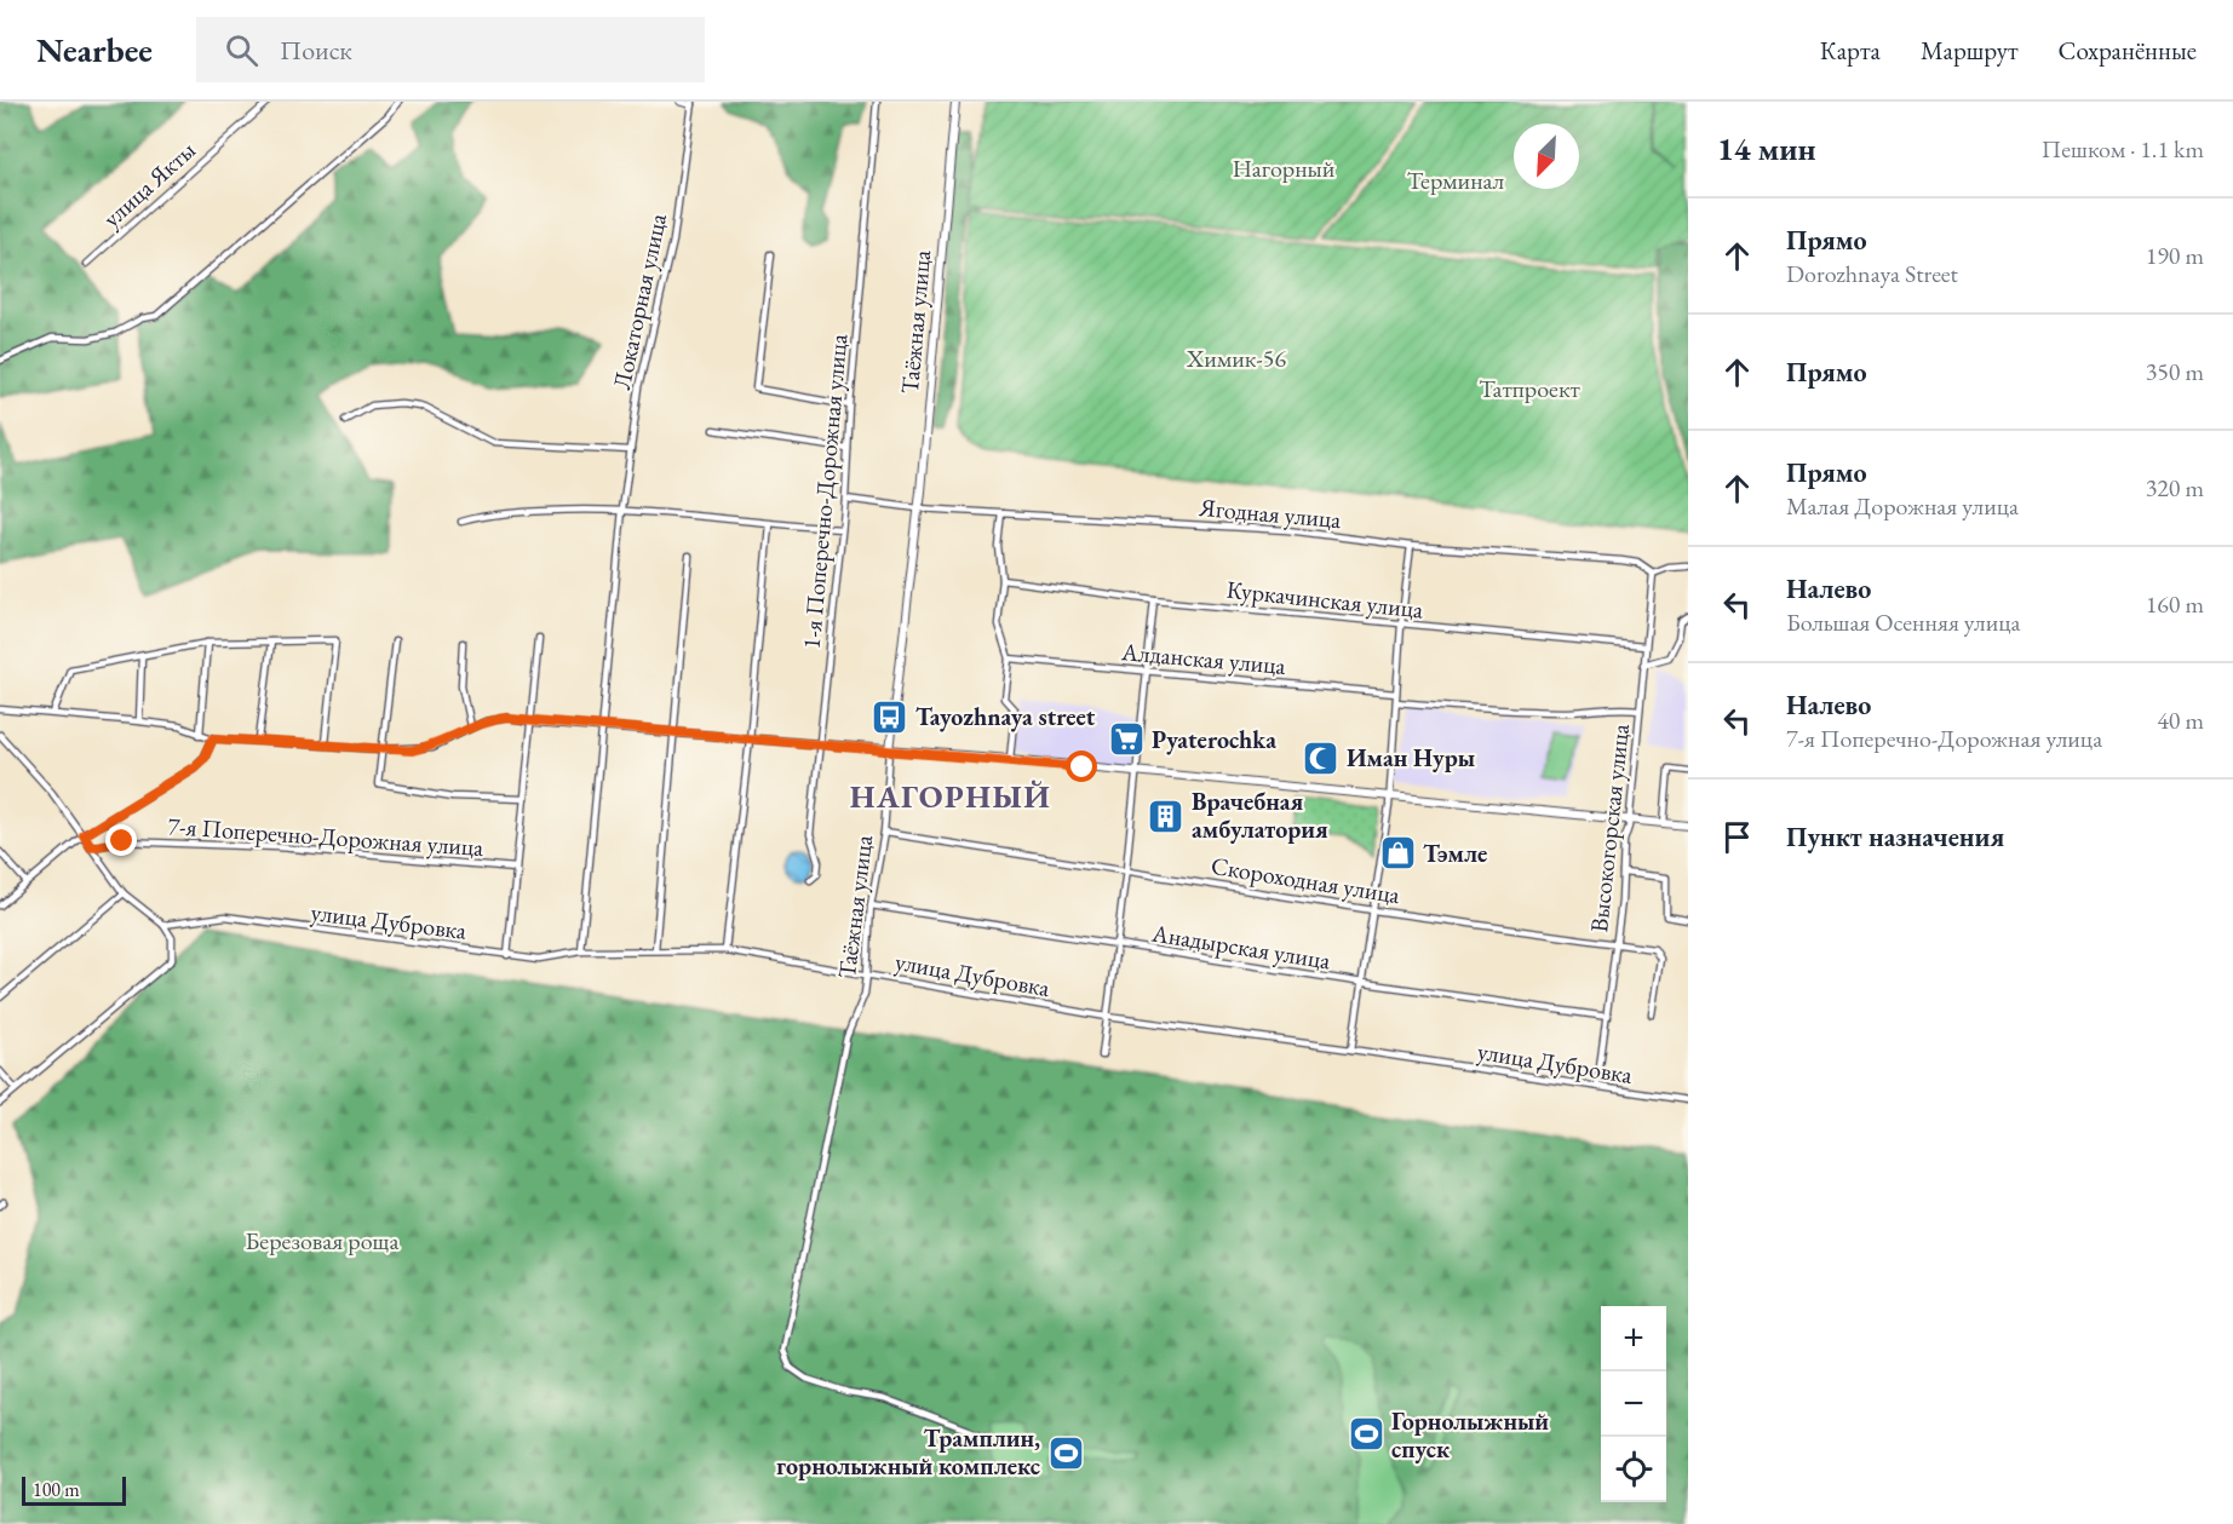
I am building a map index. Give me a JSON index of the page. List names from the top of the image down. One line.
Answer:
{"streets":{"street":["улица Якты","Локаторная улица","Таёжная улица","1-я Поперечно-Дорожная улица","Ягодная улица","Куркачинская улица","Алданская улица","Высокогорская улица","7-я Поперечно-Дорожная улица","Скороходная улица","улица Дубровка","Анадырская улица"]},"crossings":[["Локаторная улица","улица Дубровка"],["Таёжная улица","Ягодная улица"],["Таёжная улица","Скороходная улица"],["Таёжная улица","улица Дубровка"],["Таёжная улица","Анадырская улица"],["1-я Поперечно-Дорожная улица","Ягодная улица"],["Ягодная улица","Высокогорская улица"],["Куркачинская улица","Высокогорская улица"],["Высокогорская улица","Скороходная улица"],["Высокогорская улица","улица Дубровка"],["Высокогорская улица","Анадырская улица"]],"districts":["НАГОРНЫЙ"],"parks":["Нагорный","Терминал","Химик-56","Татпроект","Березовая роща"],"places":{"bus stop":["Tayozhnaya street"],"supermarket":["Pyaterochka"],"mosque":["Иман Нуры"],"building":["Врачебная амбулатория"],"shop":["Тэмле"],"sports":["Горнолыжный спуск","Трамплин, горнолыжный комплекс"]},"scale_bar":"100 m","north":"bottom left","page":{"header":"Nearbee","search":"Поиск","nav":["Карта","Маршрут","Сохранённые"],"heading":["14 мин","Пешком · 1.1 km"],"list":[["Прямо","Dorozhnaya Street","190 m"],["Прямо","350 m"],["Прямо","Малая Дорожная улица","320 m"],["Налево","Большая Осенняя улица","160 m"],["Налево","7-я Поперечно-Дорожная улица","40 m"],"Пункт назначения"],"map_buttons":["+","−"],"scale":"100 m"}}
